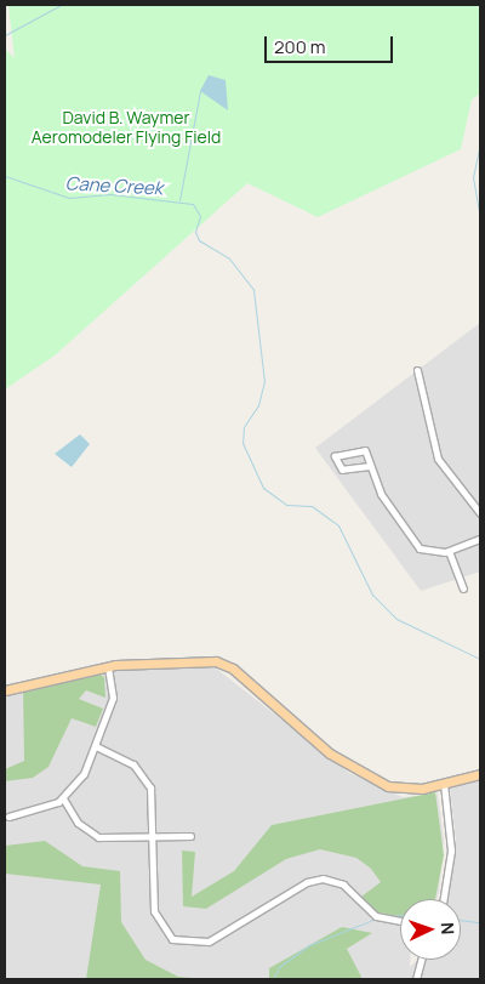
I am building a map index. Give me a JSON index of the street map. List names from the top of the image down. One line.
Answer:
{"water":["Cane Creek"],"parks":["David B. Waymer Aeromodeler Flying Field"],"scale_bar":"200 m","north":"right"}
